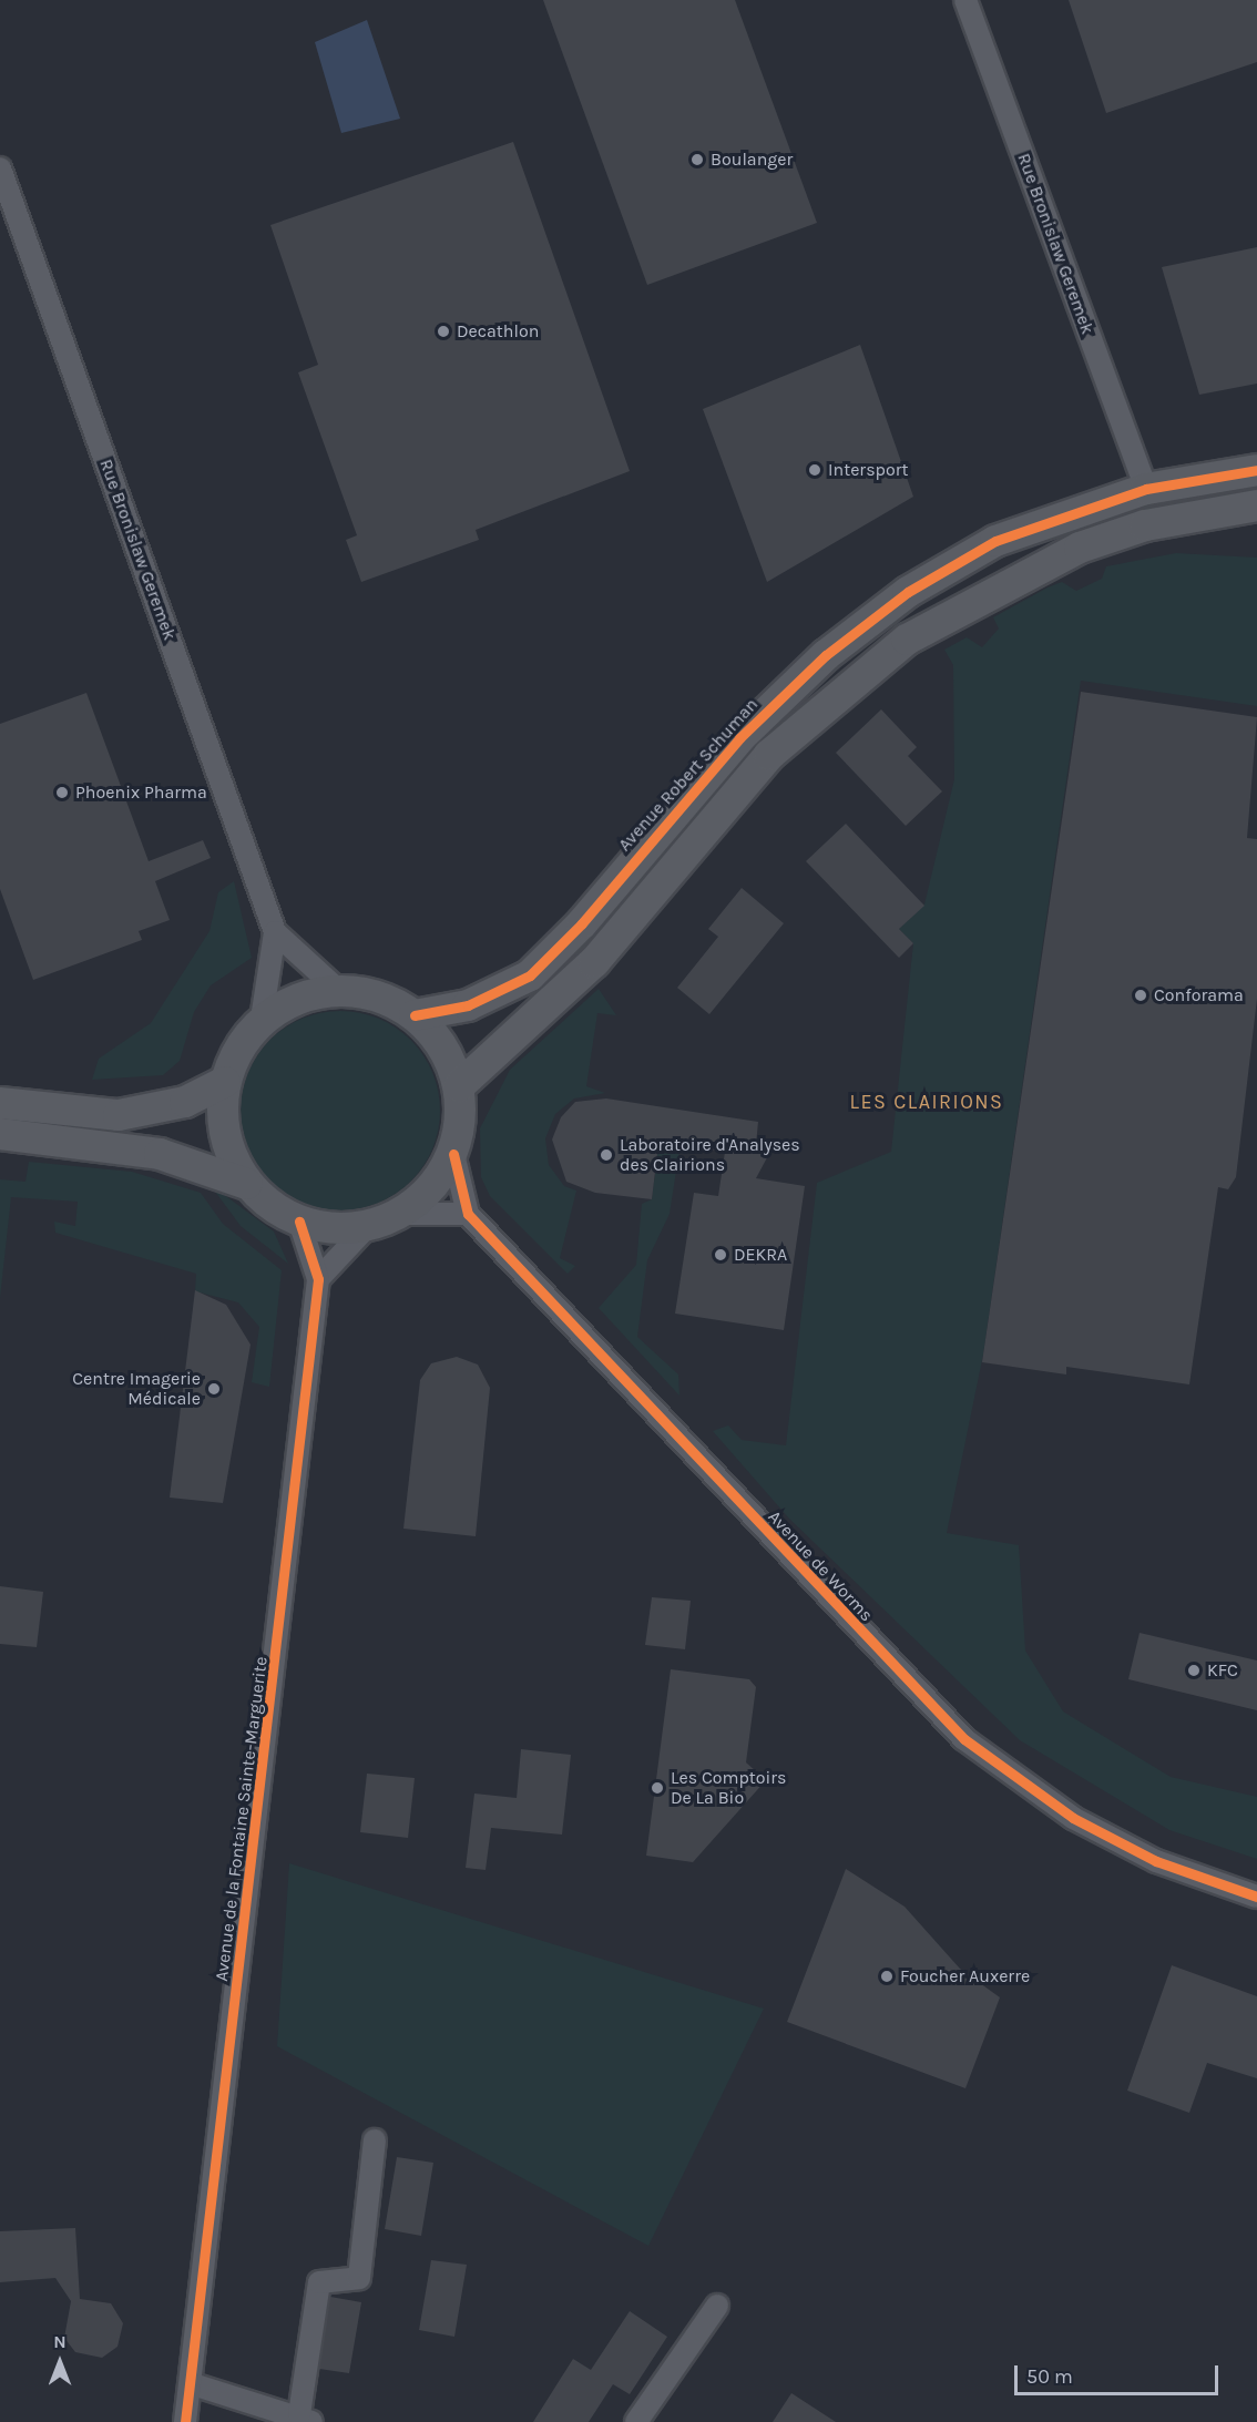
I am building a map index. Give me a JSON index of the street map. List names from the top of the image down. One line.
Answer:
{"streets":{"street":["Rue Bronislaw Geremek","Avenue Robert Schuman","Avenue de Worms","Avenue de la Fontaine Sainte-Marguerite"]},"crossings":[["Rue Bronislaw Geremek","Avenue Robert Schuman"]],"districts":["LES CLAIRIONS"],"places":["Boulanger","Decathlon","Intersport","Phoenix Pharma","Conforama","Laboratoire d'Analyses des Clairions","DEKRA","Centre Imagerie Médicale","KFC","Les Comptoirs De La Bio","Foucher Auxerre"],"scale_bar":"50 m","north":"top"}
